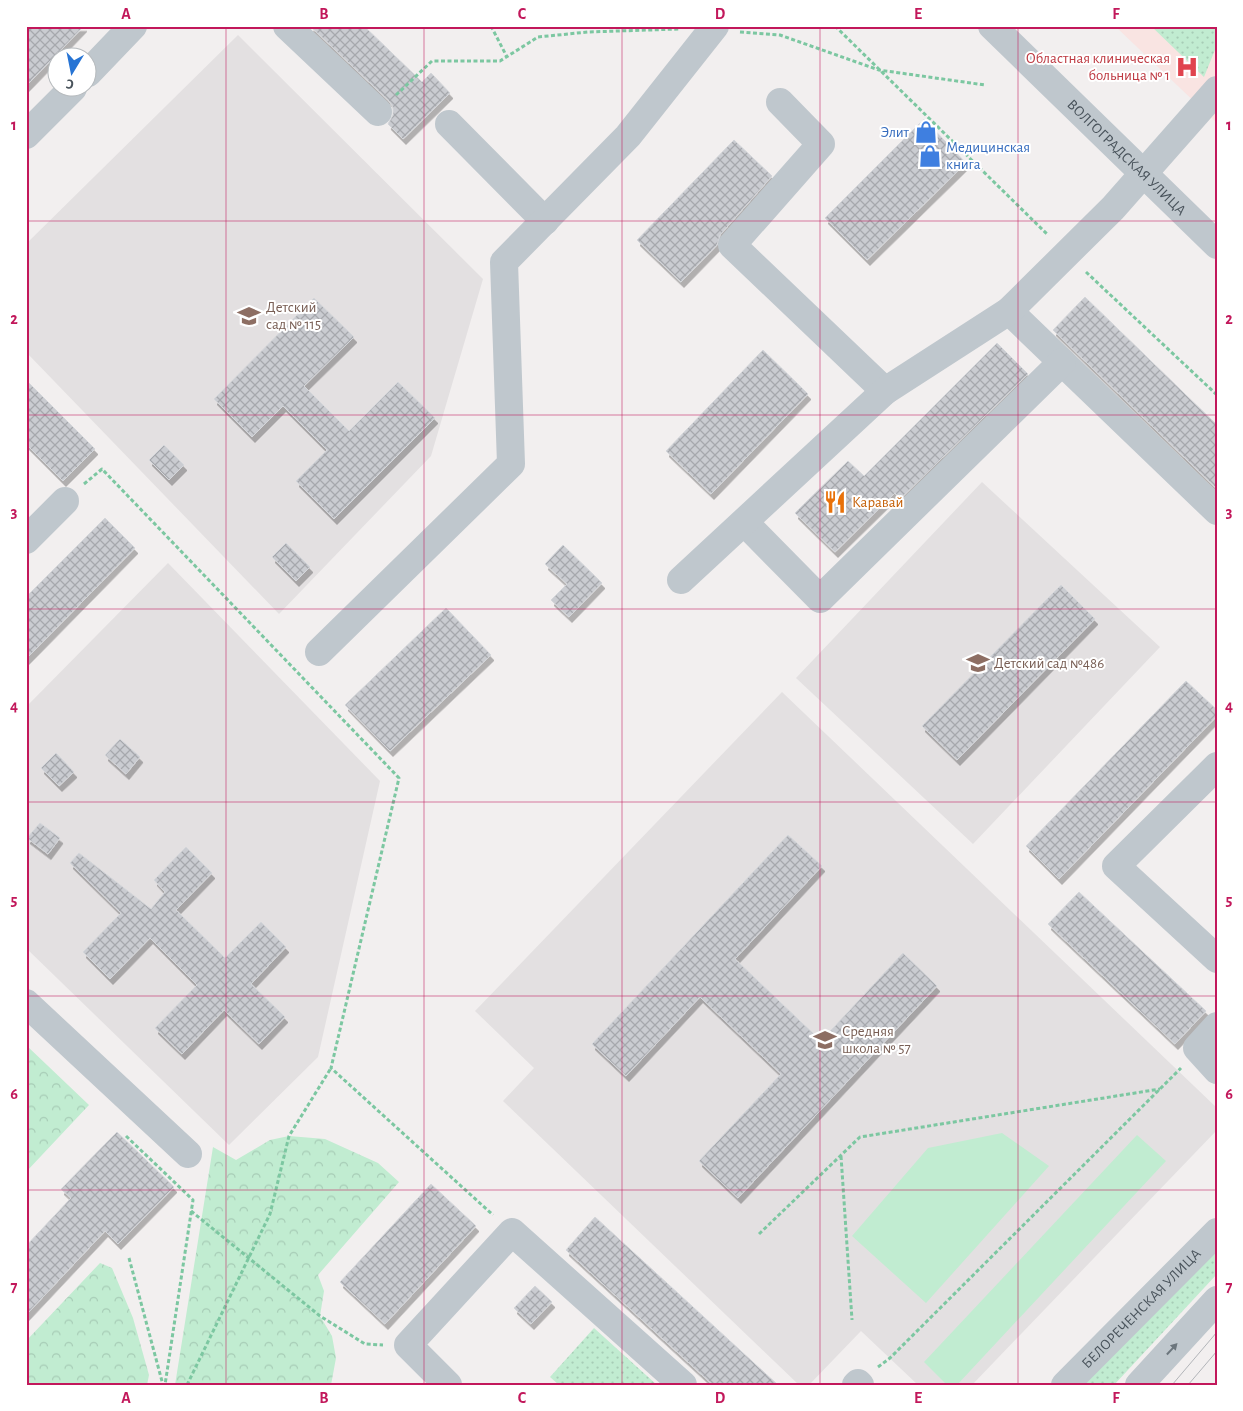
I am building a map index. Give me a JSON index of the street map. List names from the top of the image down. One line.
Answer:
{"streets":{"street":["ВОЛГОГРАДСКАЯ УЛИЦА","БЕЛОРЕЧЕНСКАЯ УЛИЦА"]},"places":{"hospital":["Областная клиническая больница № 1"],"shop":["Элит","Медицинская книга"],"school or university":["Детский сад № 115","Детский сад №486","Средняя школа № 57"],"restaurant":["Каравай"]},"north":"bottom","grid":{"columns":["A","B","C","D","E","F"],"rows":["1","2","3","4","5","6","7"]}}
